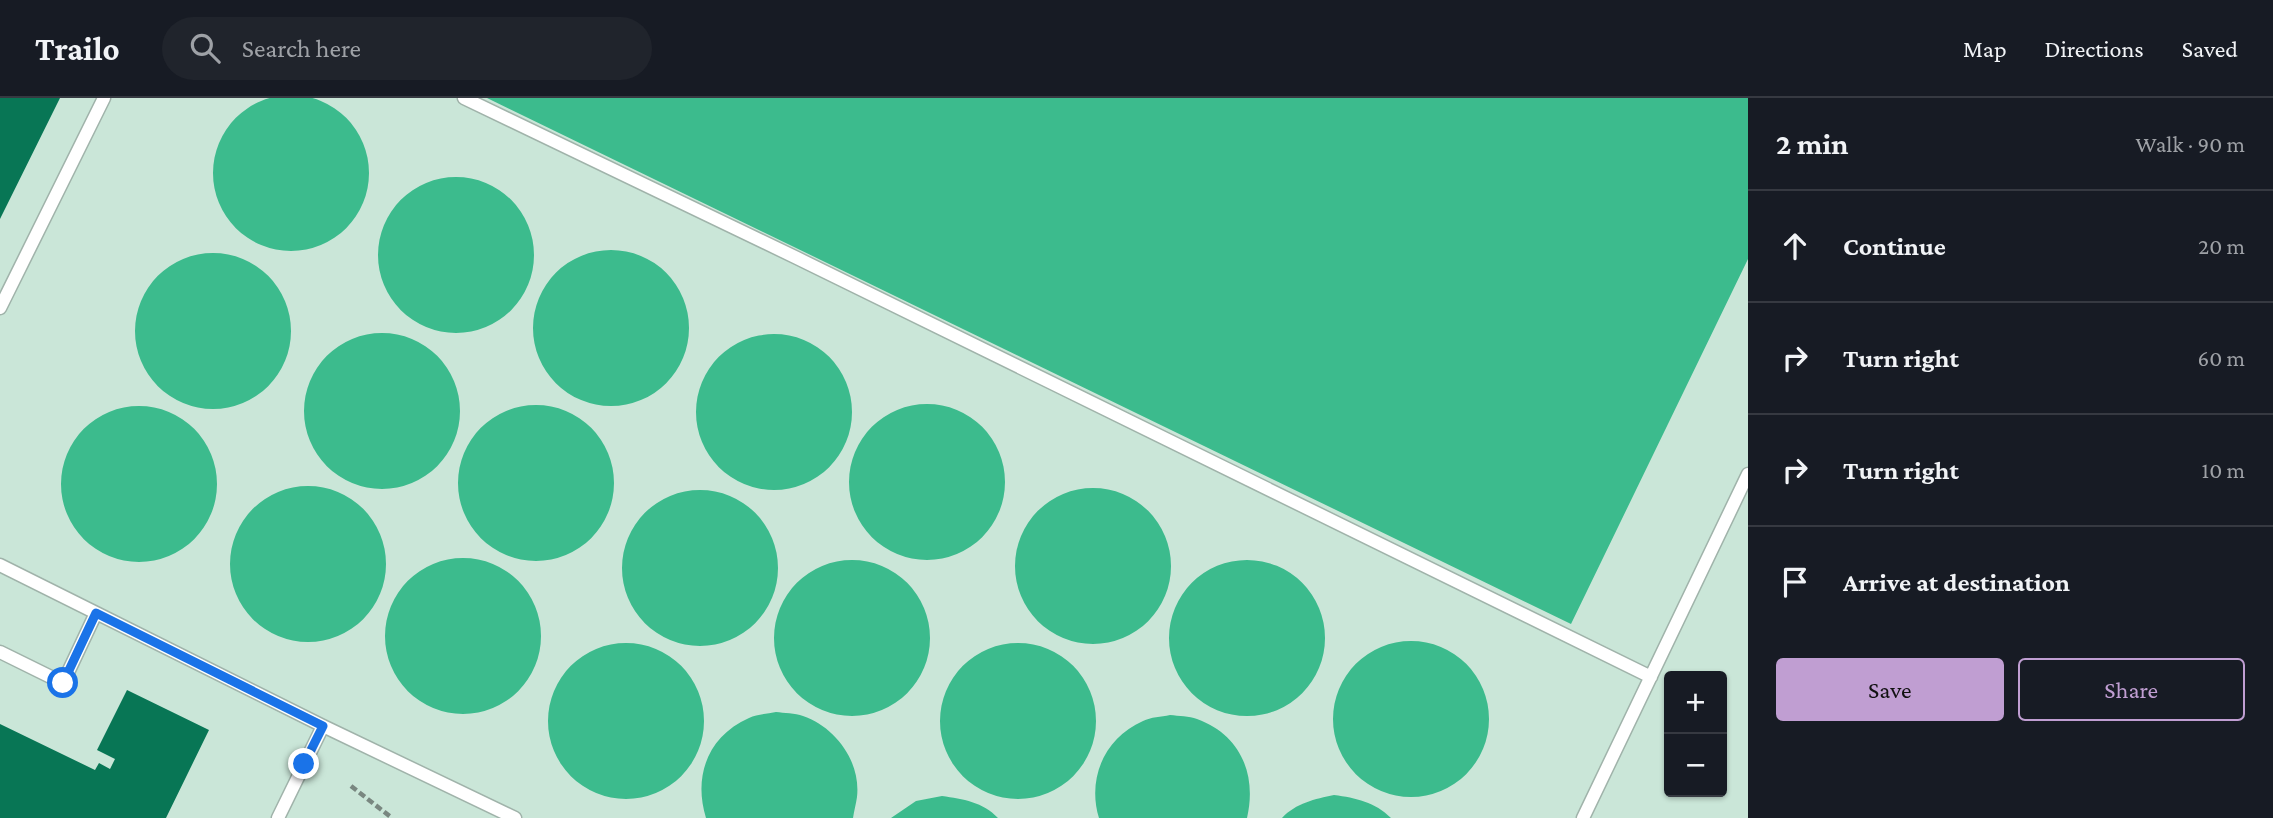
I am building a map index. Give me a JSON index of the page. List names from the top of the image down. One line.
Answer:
{"page":{"header":"Trailo","search":"Search here","nav":["Map","Directions","Saved"],"heading":["2 min","Walk · 90 m"],"list":[["Continue","20 m"],["Turn right","60 m"],["Turn right","10 m"],"Arrive at destination"],"buttons":["Save","Share"],"map_buttons":["+","−"]}}
